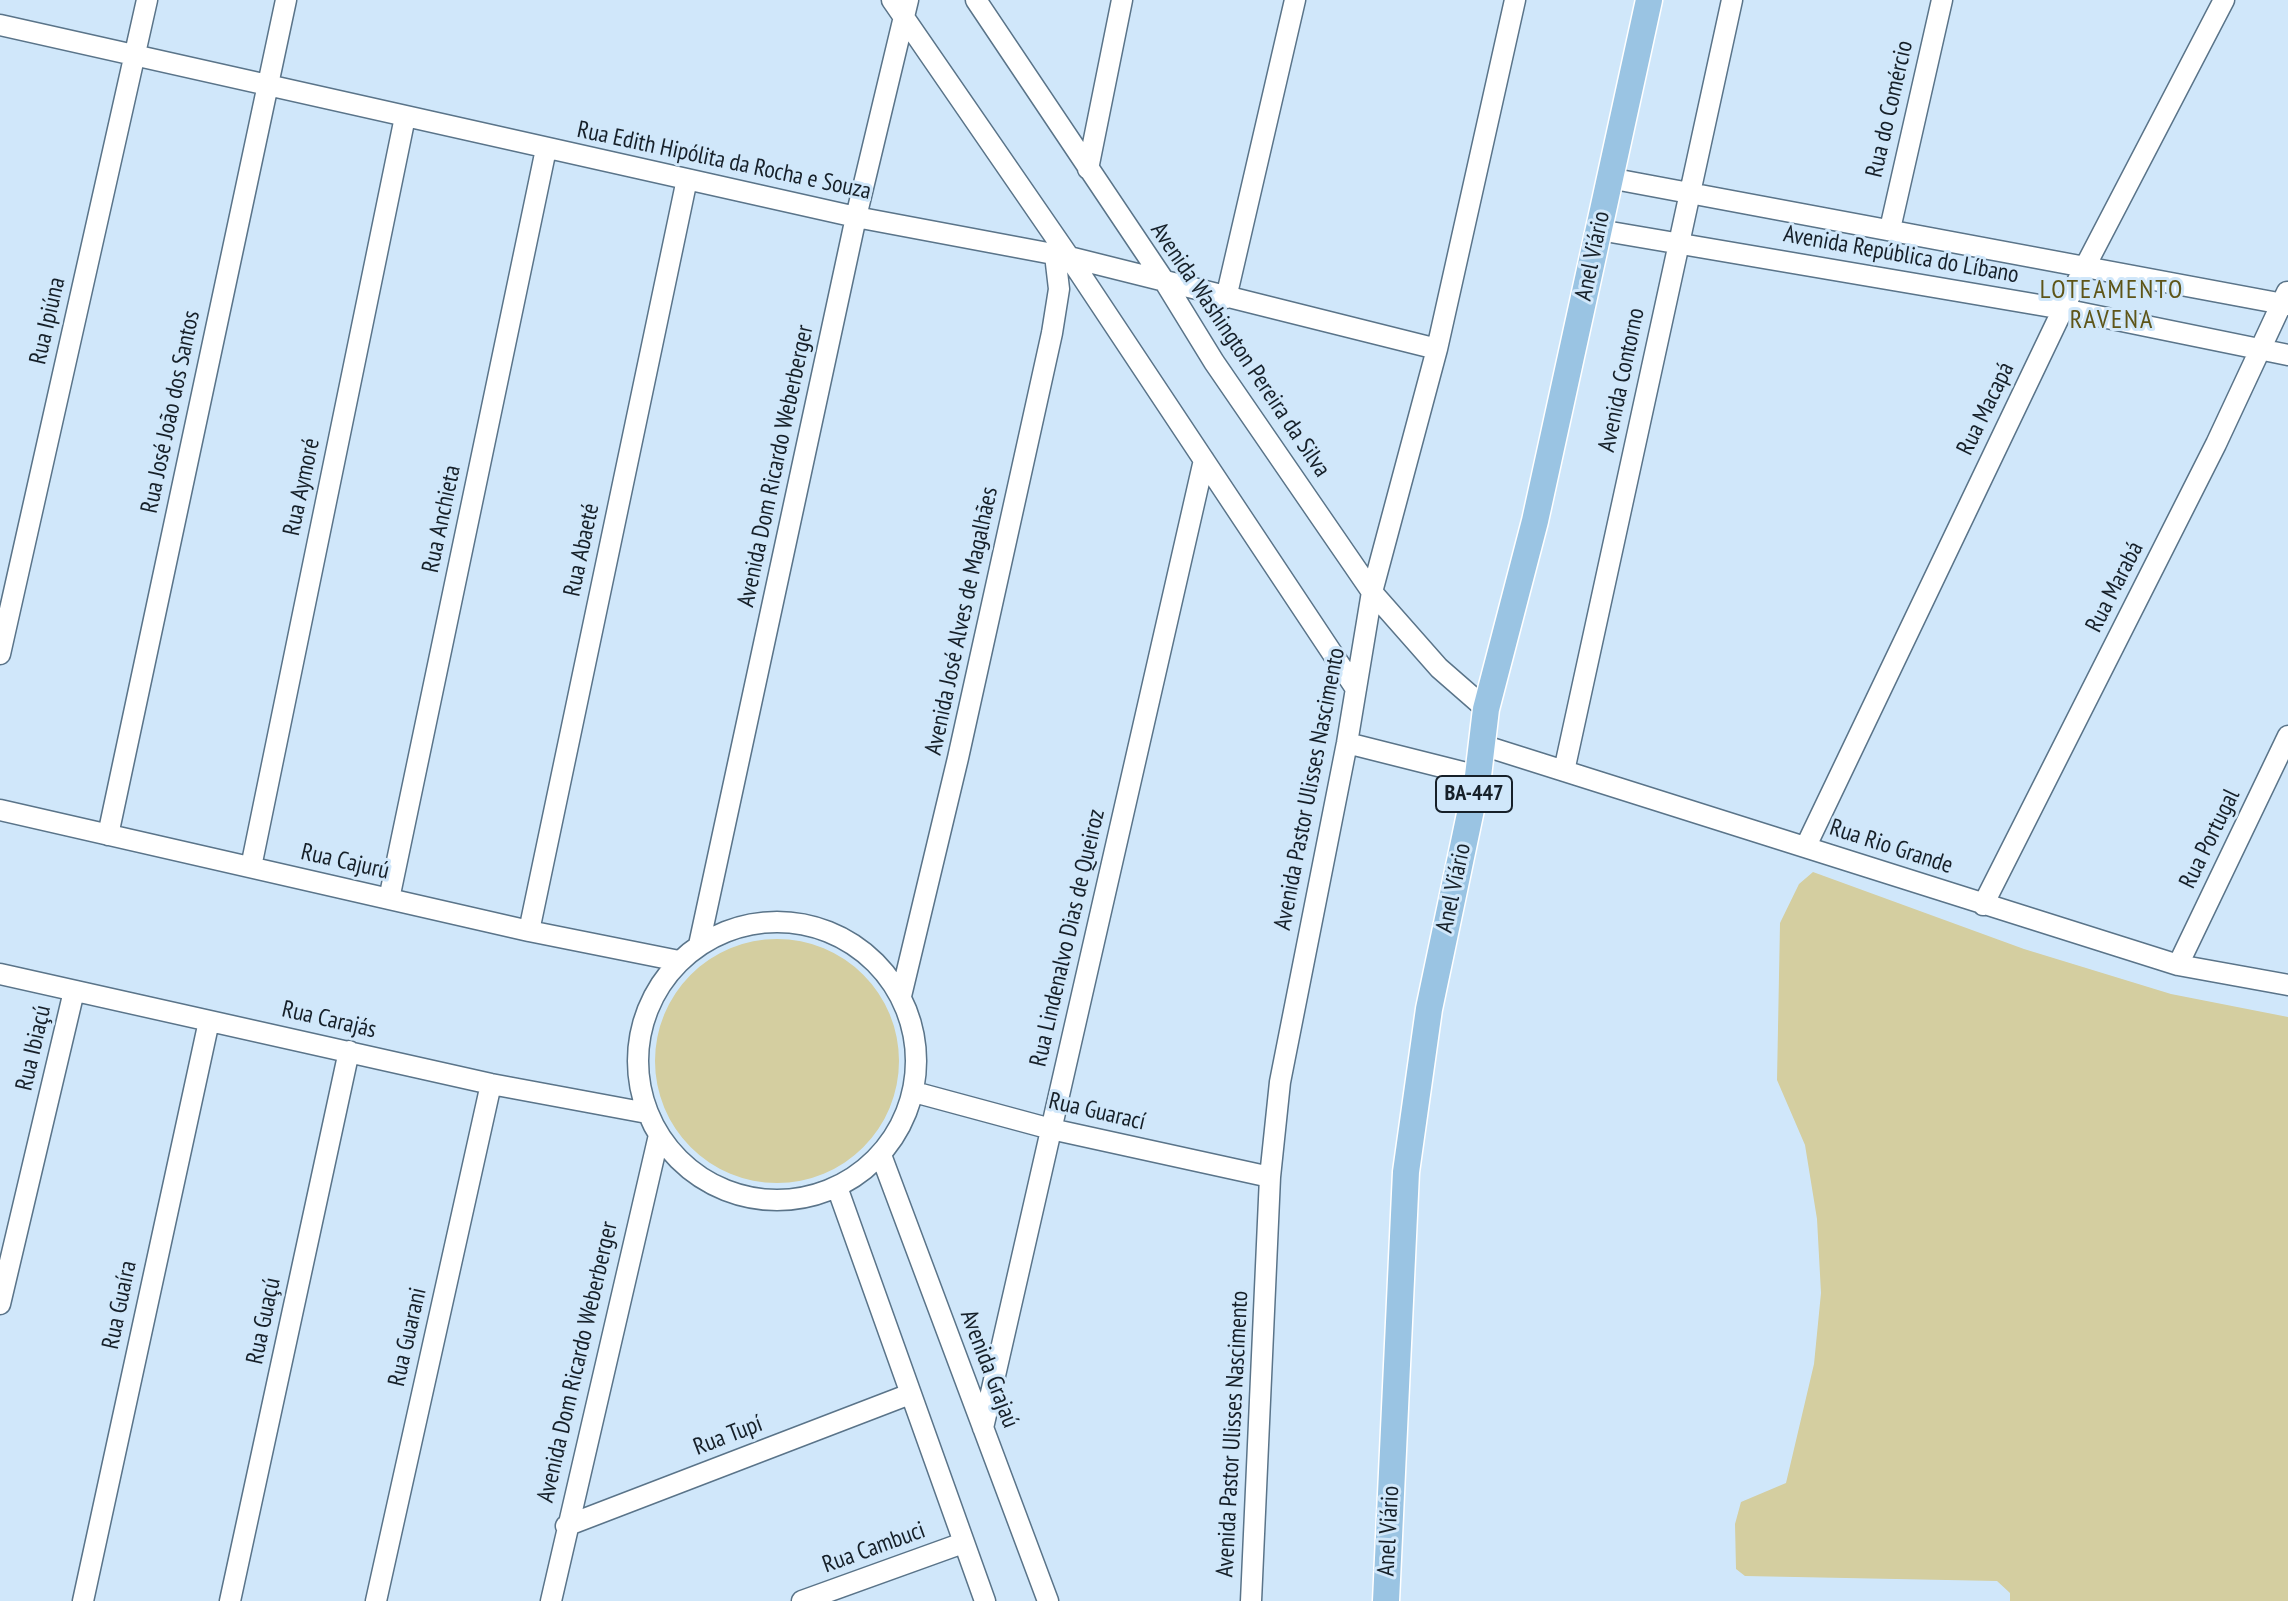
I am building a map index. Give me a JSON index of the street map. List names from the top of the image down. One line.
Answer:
{"streets":{"main road":["Anel Viário","BA-447"],"street":["Rua do Comércio","Rua Edith Hipólita da Rocha e Souza","Avenida República do Líbano","Rua Ipiúna","Avenida Washington Pereira da Silva","Avenida Contorno","Rua Macapá","Rua José João dos Santos","Avenida Dom Ricardo Weberberger","Rua Aymoré","Rua Anchieta","Rua Abaeté","Rua Marabá","Avenida José Alves de Magalhães","Avenida Pastor Ulisses Nascimento","Rua Portugal","Rua Rio Grande","Rua Cajurú","Rua Lindenalvo Dias de Queiroz","Rua Carajás","Rua Ibiaçú","Rua Guarací","Rua Guaíra","Rua Guaçú","Rua Guarani","Avenida Grajaú","Rua Tupí","Rua Cambuci"]},"crossings":[["Rua do Comércio","Avenida República do Líbano"],["Rua Edith Hipólita da Rocha e Souza","Rua Ipiúna"],["Rua Edith Hipólita da Rocha e Souza","Avenida Washington Pereira da Silva"],["Rua Edith Hipólita da Rocha e Souza","Rua José João dos Santos"],["Rua Edith Hipólita da Rocha e Souza","Avenida Dom Ricardo Weberberger"],["Rua Edith Hipólita da Rocha e Souza","Rua Aymoré"],["Rua Edith Hipólita da Rocha e Souza","Rua Anchieta"],["Rua Edith Hipólita da Rocha e Souza","Rua Abaeté"],["Rua Edith Hipólita da Rocha e Souza","Avenida José Alves de Magalhães"],["Rua Edith Hipólita da Rocha e Souza","Avenida Pastor Ulisses Nascimento"],["Avenida República do Líbano","Anel Viário"],["Avenida República do Líbano","Avenida Contorno"],["Avenida República do Líbano","Rua Macapá"],["Avenida República do Líbano","Rua Marabá"],["Anel Viário","Avenida Washington Pereira da Silva"],["Anel Viário","Rua Rio Grande"],["Avenida Washington Pereira da Silva","Avenida Pastor Ulisses Nascimento"],["Avenida Contorno","Rua Rio Grande"],["Rua Macapá","Rua Rio Grande"],["Rua José João dos Santos","Rua Cajurú"],["Avenida Dom Ricardo Weberberger","Avenida José Alves de Magalhães"],["Avenida Dom Ricardo Weberberger","Rua Cajurú"],["Avenida Dom Ricardo Weberberger","Rua Carajás"],["Avenida Dom Ricardo Weberberger","Rua Guarací"],["Avenida Dom Ricardo Weberberger","Avenida Grajaú"],["Avenida Dom Ricardo Weberberger","Rua Tupí"],["Rua Aymoré","Rua Cajurú"],["Rua Anchieta","Rua Cajurú"],["Rua Abaeté","Rua Cajurú"],["Rua Marabá","Rua Rio Grande"],["Avenida José Alves de Magalhães","Rua Cajurú"],["Avenida José Alves de Magalhães","Rua Carajás"],["Avenida José Alves de Magalhães","Rua Guarací"],["Avenida José Alves de Magalhães","Avenida Grajaú"],["Avenida Pastor Ulisses Nascimento","Rua Guarací"],["Rua Portugal","Rua Rio Grande"],["Rua Cajurú","Rua Carajás"],["Rua Cajurú","Rua Guarací"],["Rua Cajurú","Avenida Grajaú"],["Rua Lindenalvo Dias de Queiroz","Rua Guarací"],["Rua Lindenalvo Dias de Queiroz","Avenida Grajaú"],["Rua Carajás","Rua Ibiaçú"],["Rua Carajás","Rua Guarací"],["Rua Carajás","Rua Guaíra"],["Rua Carajás","Rua Guaçú"],["Rua Carajás","Rua Guarani"],["Rua Carajás","Avenida Grajaú"],["Rua Guarací","Avenida Grajaú"]],"districts":["LOTEAMENTO RAVENA"]}
